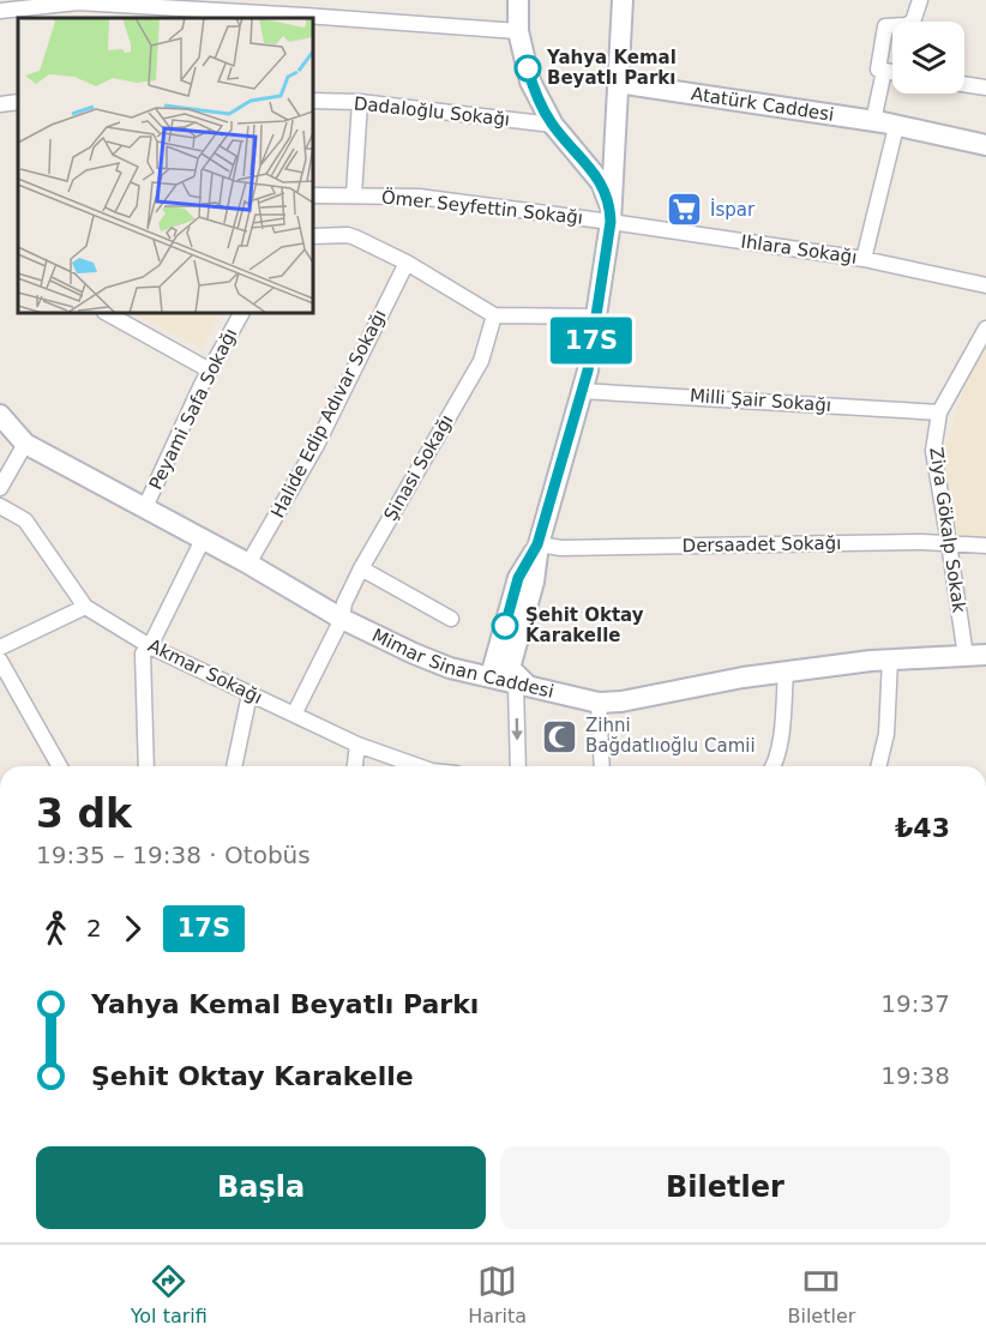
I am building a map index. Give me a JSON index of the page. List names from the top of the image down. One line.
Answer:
{"streets":{"street":["Atatürk Caddesi","Dadaloğlu Sokağı","Ömer Seyfettin Sokağı","Ihlara Sokağı","Milli Şair Sokağı","Peyami Safa Sokağı","Halide Edip Adıvar Sokağı","Şinasi Sokağı","Ziya Gökalp Sokak","Dersaadet Sokağı","Mimar Sinan Caddesi","Akmar Sokağı"]},"crossings":[["Ömer Seyfettin Sokağı","Ihlara Sokağı"],["Milli Şair Sokağı","Ziya Gökalp Sokak"],["Peyami Safa Sokağı","Mimar Sinan Caddesi"],["Halide Edip Adıvar Sokağı","Mimar Sinan Caddesi"],["Şinasi Sokağı","Mimar Sinan Caddesi"],["Şinasi Sokağı","Akmar Sokağı"],["Ziya Gökalp Sokak","Dersaadet Sokağı"],["Ziya Gökalp Sokak","Mimar Sinan Caddesi"]],"places":{"other":["Yahya Kemal Beyatlı Parkı","Şehit Oktay Karakelle"],"supermarket":["İspar"],"mosque":["Zihni Bağdatlıoğlu Camii"]},"lines":["bus line 17S"],"page":{"on_map":"17S","heading":["3 dk","19:35 – 19:38 · Otobüs","₺43"],"legs":["2","17S"],"list":[{"name":"Yahya Kemal Beyatlı Parkı","value":"19:37"},{"name":"Şehit Oktay Karakelle","value":"19:38"}],"buttons":["Başla","Biletler"],"tabs":["Yol tarifi","Harita","Biletler"]}}
